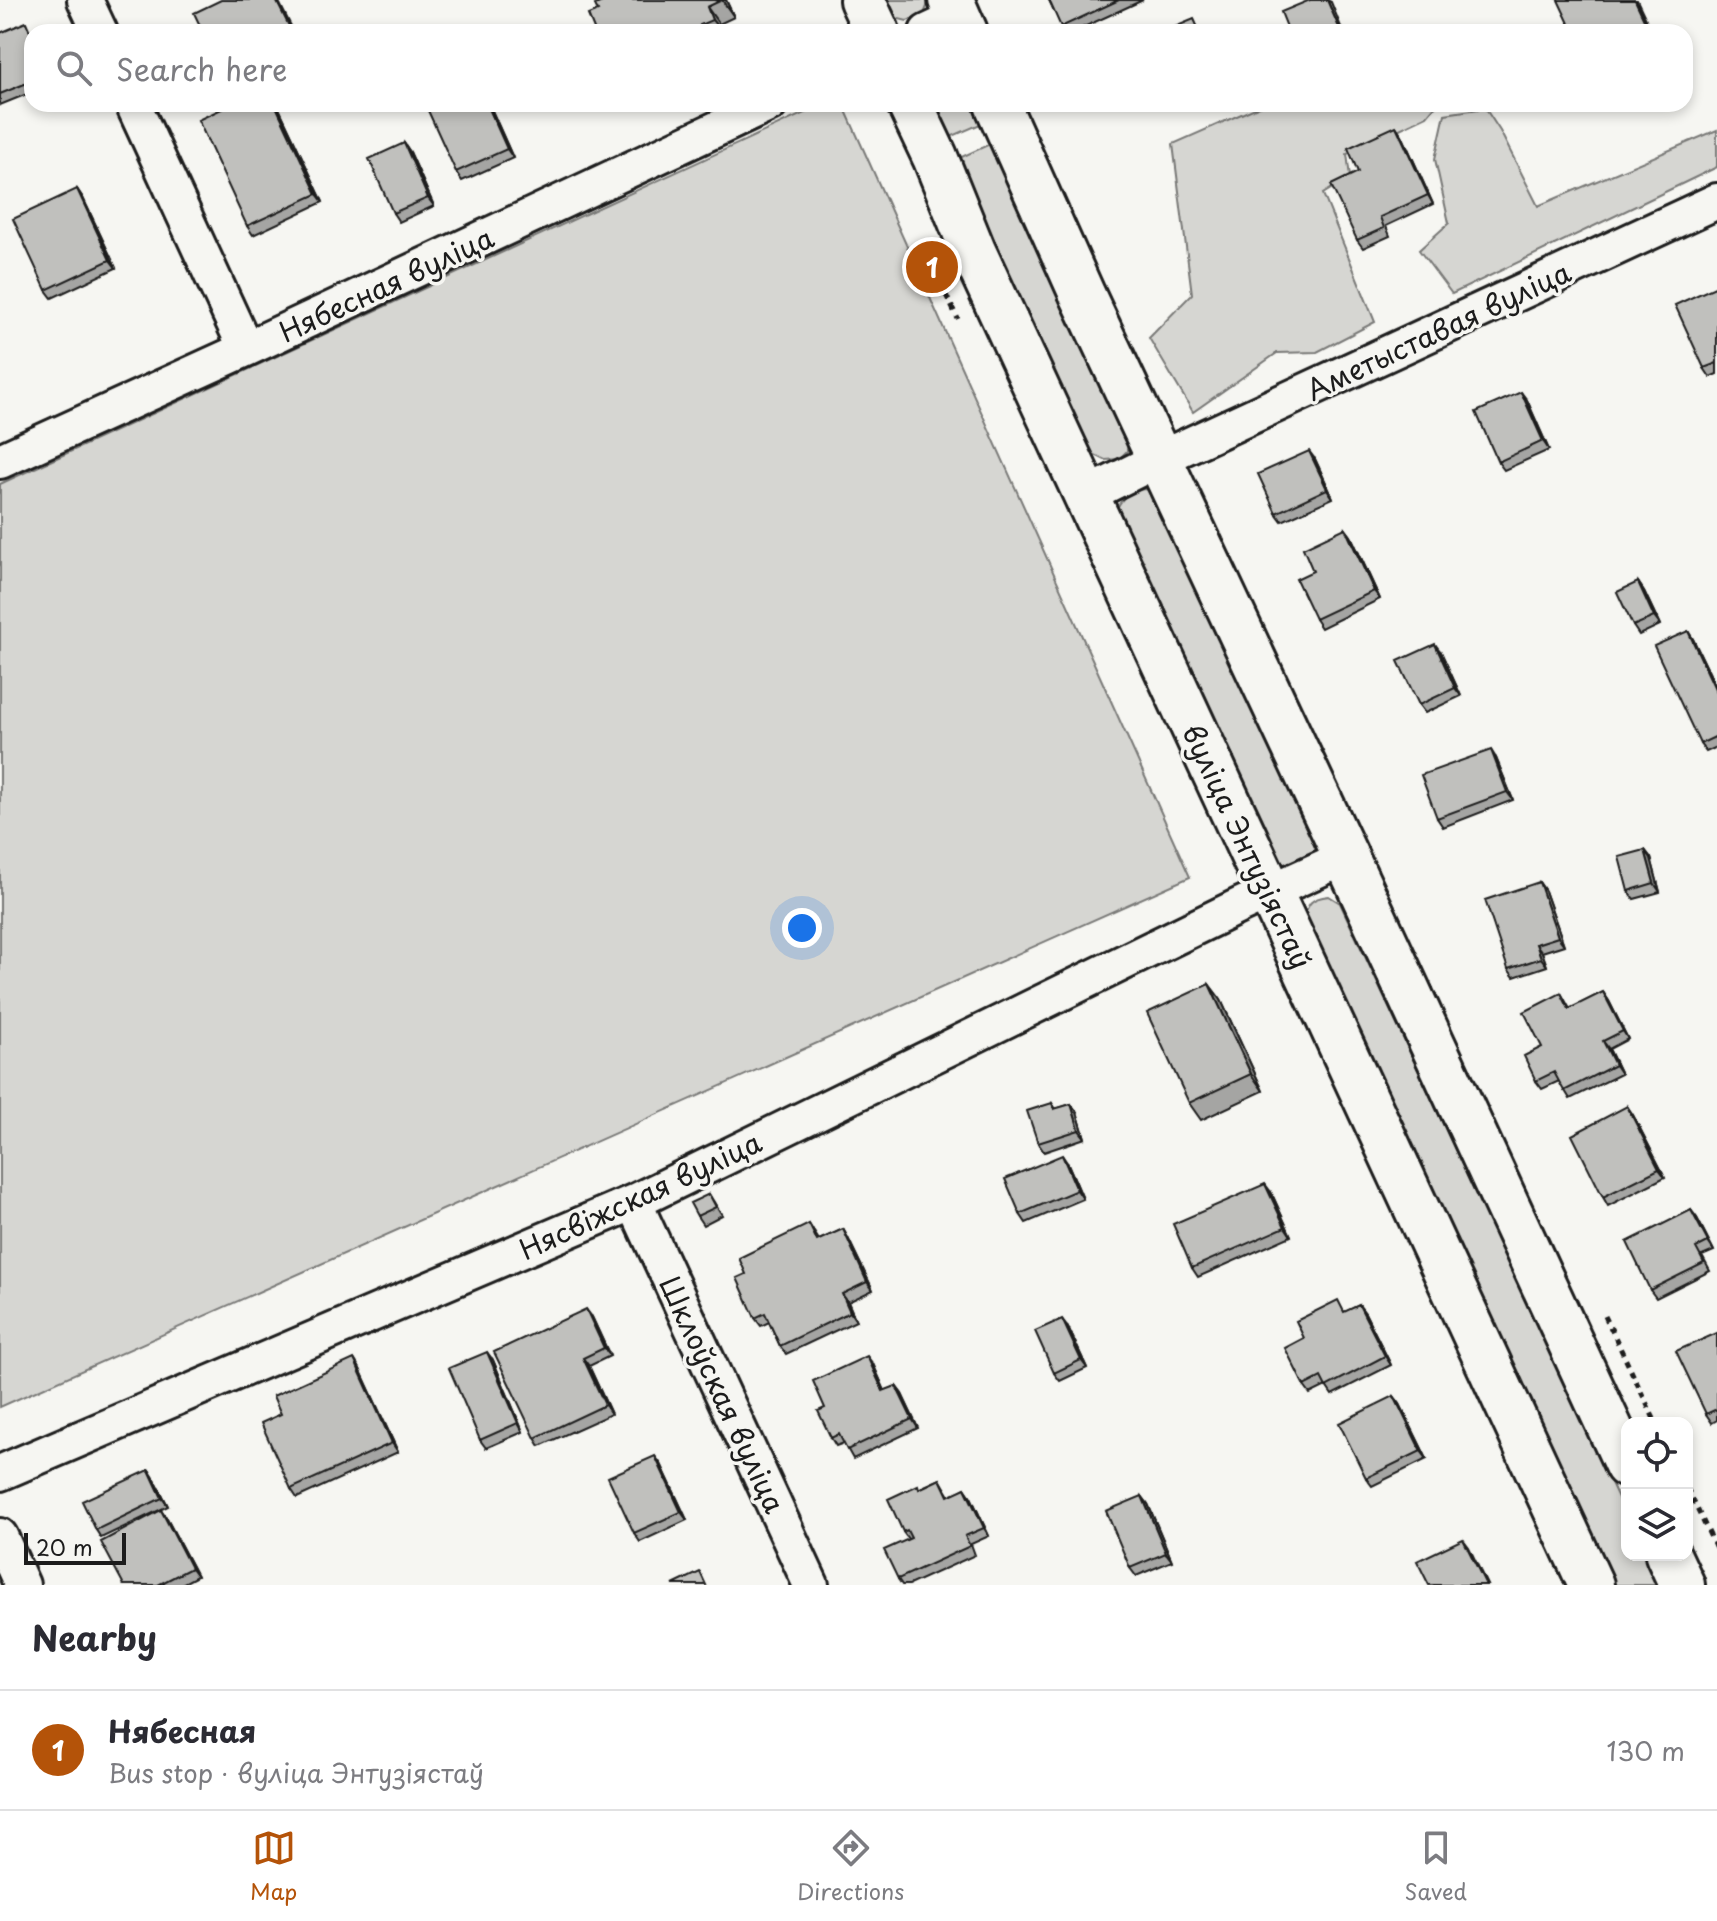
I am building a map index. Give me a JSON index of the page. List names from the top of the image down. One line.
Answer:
{"streets":{"street":["Нябесная вуліца","Аметыставая вуліца","вуліца Энтузіястаў","Нясвіжская вуліца","Шклоўская вуліца"]},"crossings":[["Аметыставая вуліца","вуліца Энтузіястаў"],["вуліца Энтузіястаў","Нясвіжская вуліца"],["Нясвіжская вуліца","Шклоўская вуліца"]],"scale_bar":"20 m","page":{"search":"Search here","pins":"1","scale":"20 m","heading":"Nearby","list":[{"mark":"1","name":"Нябесная","note":"Bus stop · вуліца Энтузіястаў","value":"130 m"}],"nav":["Map","Directions","Saved"]}}
